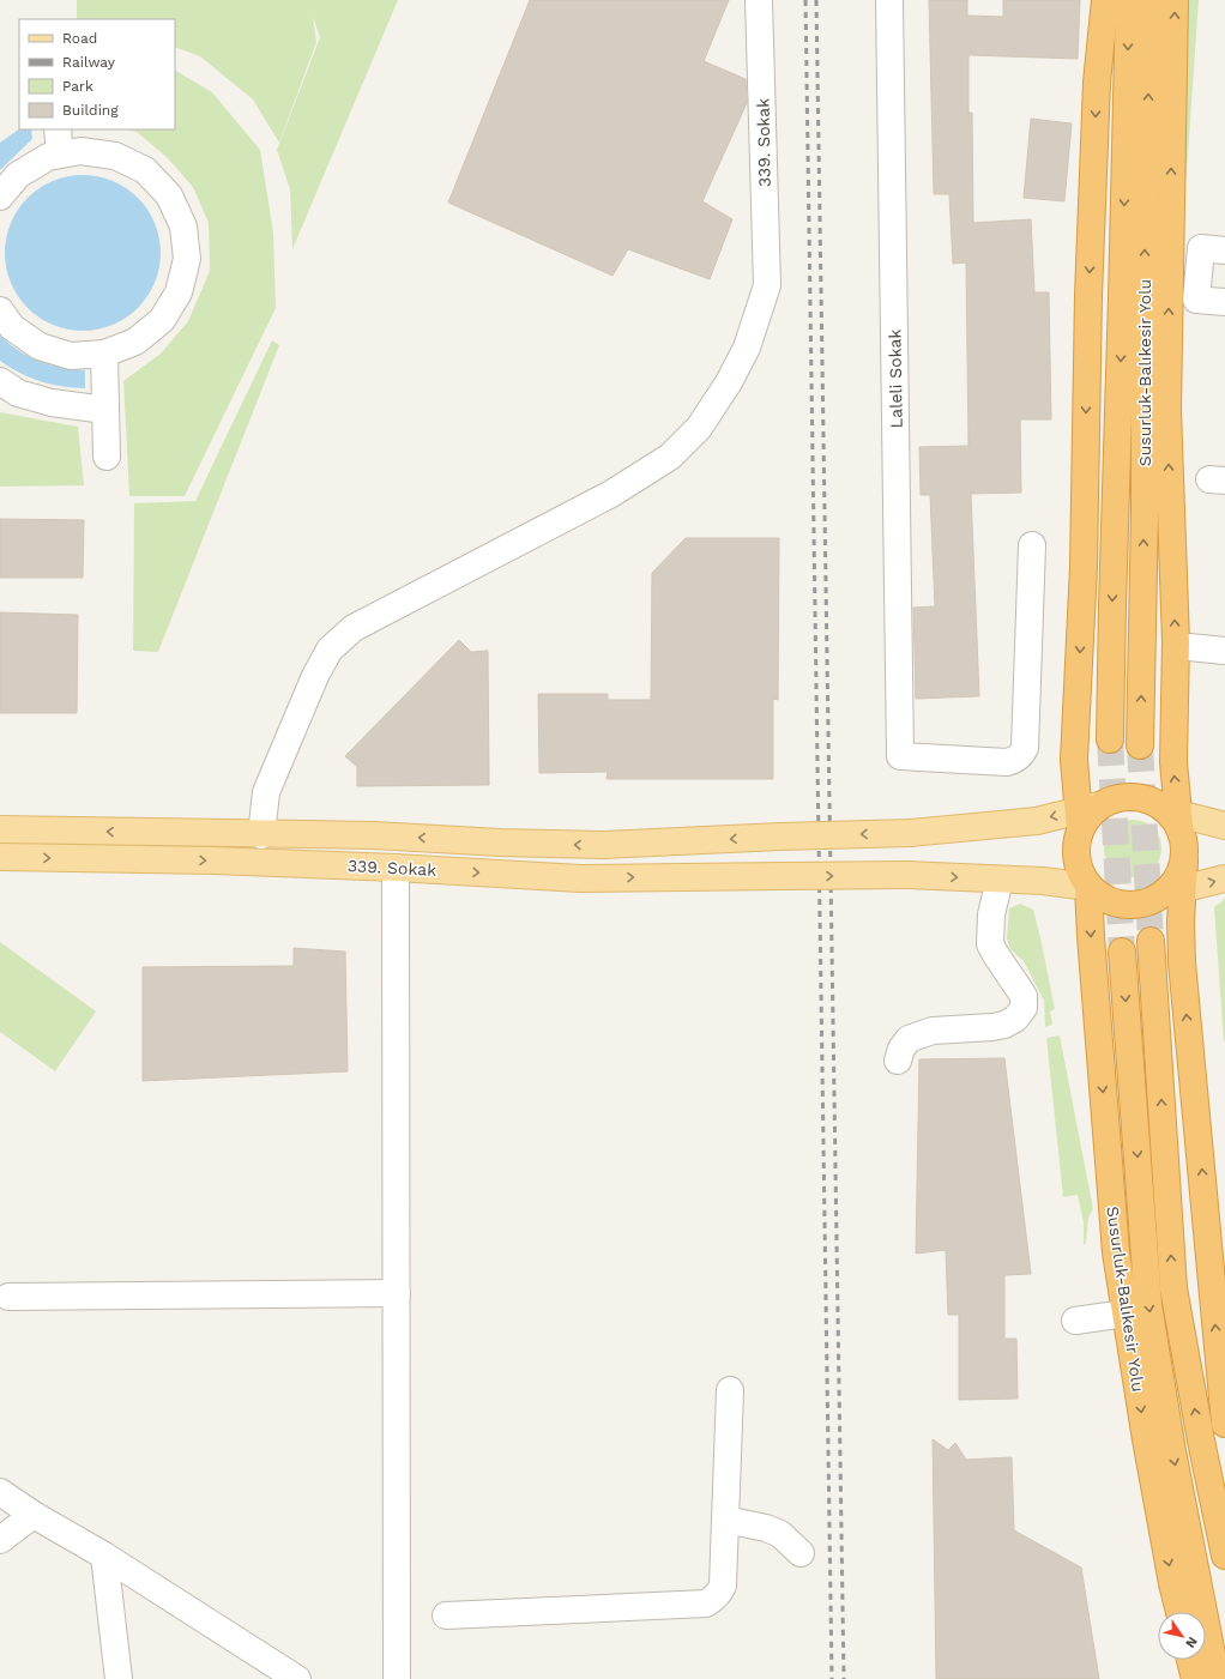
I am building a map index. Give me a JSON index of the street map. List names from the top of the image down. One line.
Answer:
{"streets":{"highway":["Susurluk-Balıkesir Yolu"],"main road":["339. Sokak"],"street":["Laleli Sokak"]},"crossings":[["339. Sokak","Susurluk-Balıkesir Yolu"]],"legend":["Road","Railway","Park","Building"],"north":"bottom right"}
